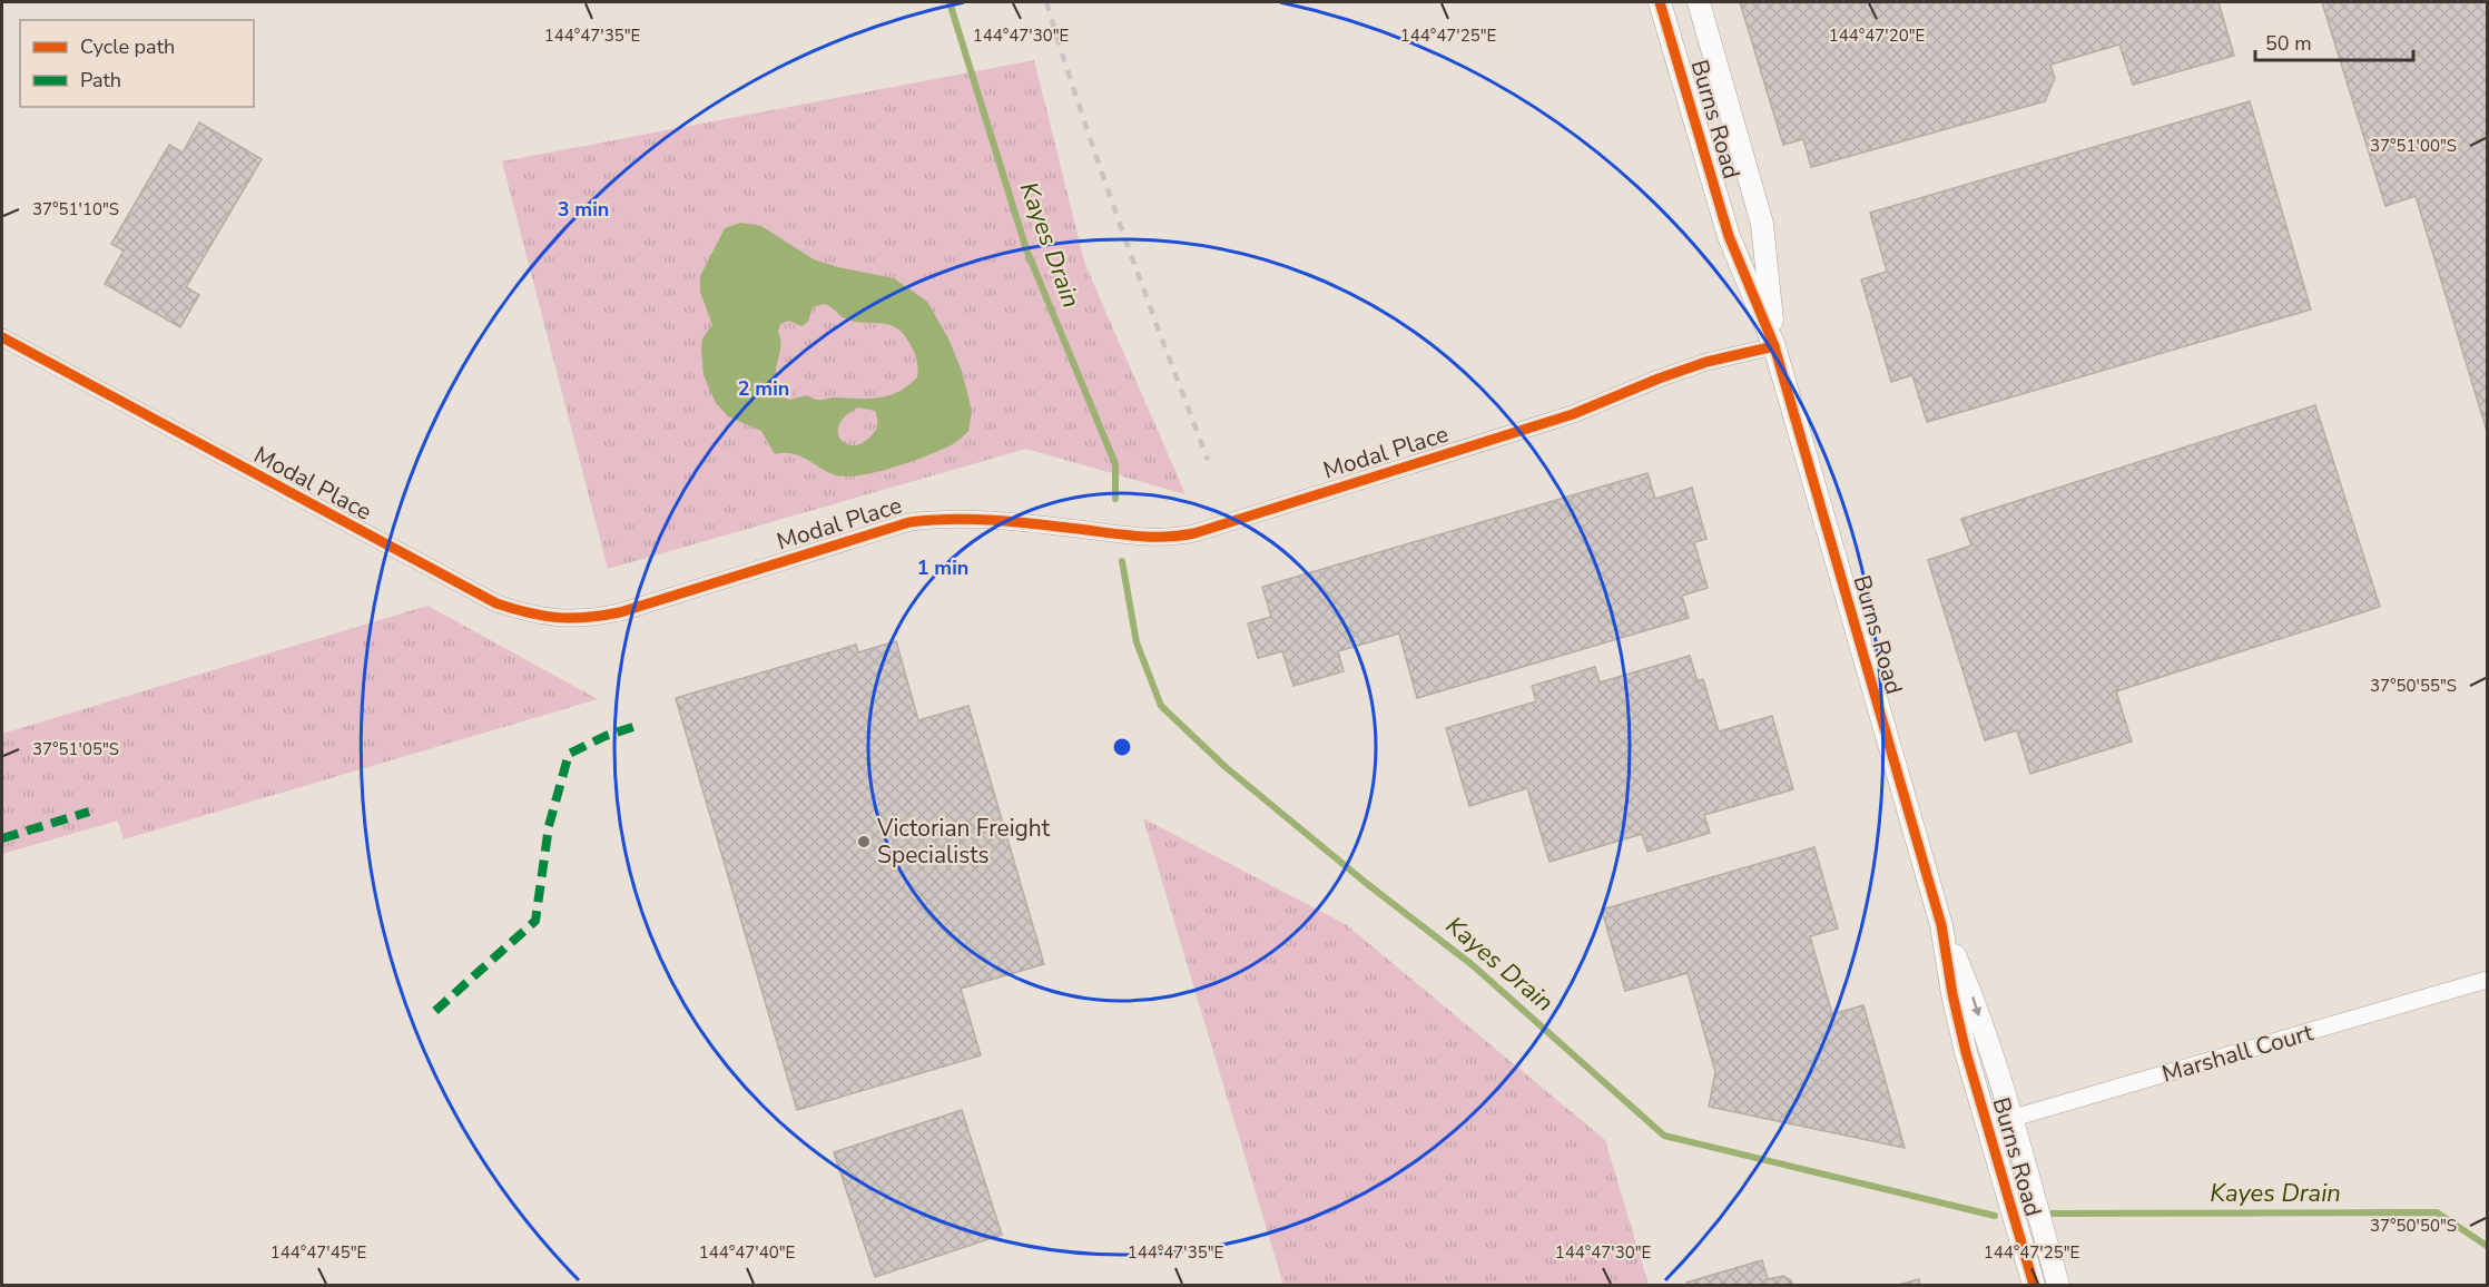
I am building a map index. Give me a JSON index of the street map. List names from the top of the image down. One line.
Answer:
{"streets":{"street":["Burns Road","Modal Place","Marshall Court"]},"crossings":[["Burns Road","Modal Place"],["Burns Road","Marshall Court"]],"water":["Kayes Drain"],"places":["Victorian Freight Specialists"],"legend":["Cycle path","Path"],"scale_bar":"50 m","coordinates":["144°47'35\"E","144°47'30\"E","144°47'25\"E","144°47'20\"E","37°51'00\"S","37°51'10\"S","37°50'55\"S","37°51'05\"S","37°50'50\"S","144°47'45\"E","144°47'40\"E"],"rings":["3 min","2 min","1 min"]}
